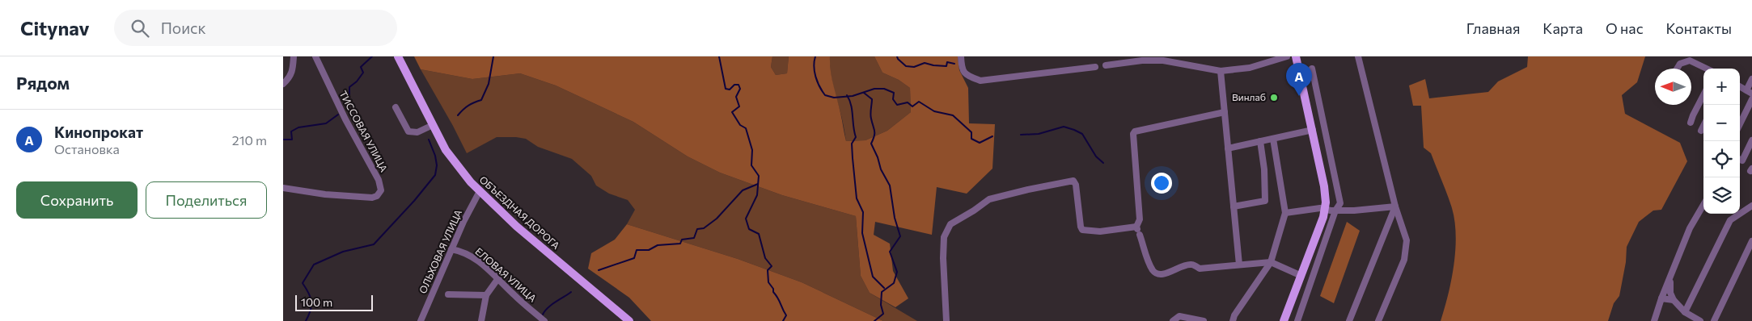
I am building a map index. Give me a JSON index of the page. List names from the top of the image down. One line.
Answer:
{"streets":{"main road":["ОБЪЕЗДНАЯ ДОРОГА"],"street":["ТИССОВАЯ УЛИЦА","ОЛЬХОВАЯ УЛИЦА","ЕЛОВАЯ УЛИЦА"]},"crossings":[["ОБЪЕЗДНАЯ ДОРОГА","ОЛЬХОВАЯ УЛИЦА"],["ОЛЬХОВАЯ УЛИЦА","ЕЛОВАЯ УЛИЦА"]],"places":["Винлаб"],"scale_bar":"100 m","north":"left","page":{"header":"Citynav","search":"Поиск","nav":["Главная","Карта","О нас","Контакты"],"heading":"Рядом","pins":"A","map_buttons":["+","−"],"list":[{"mark":"A","name":"Кинопрокат","note":"Остановка","value":"210 m"}],"buttons":["Сохранить","Поделиться"],"scale":"100 m"}}
